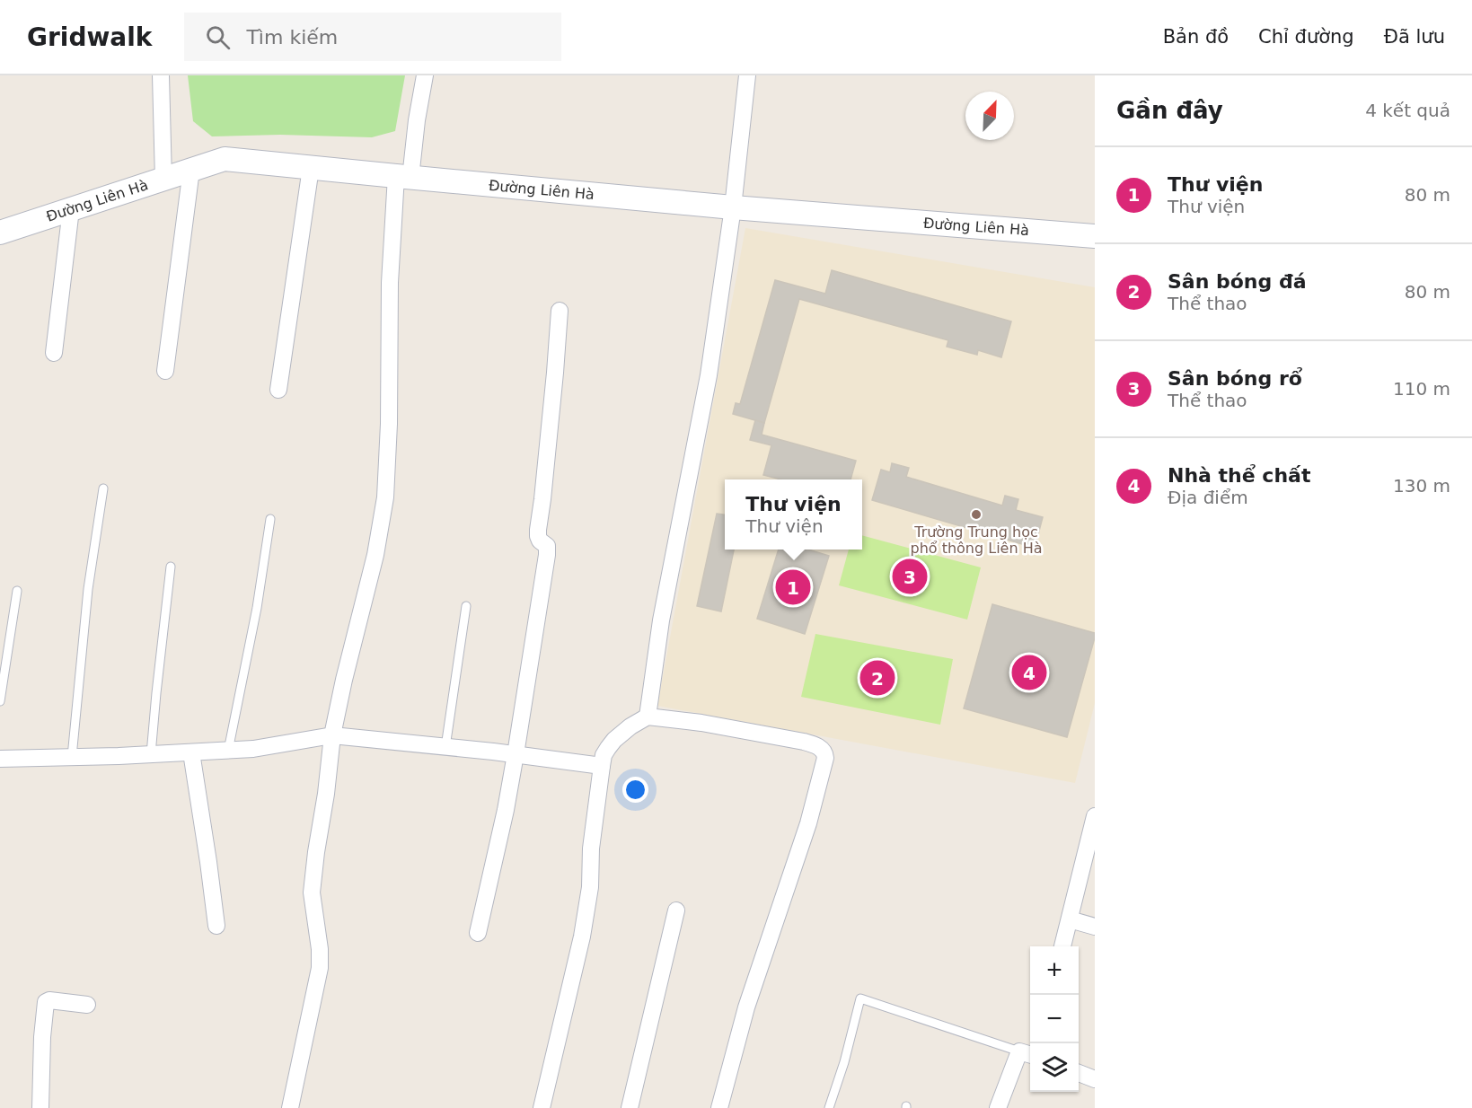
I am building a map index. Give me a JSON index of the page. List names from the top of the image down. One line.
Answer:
{"streets":{"main road":["Đường Liên Hà"]},"places":["Trường Trung học phổ thông Liên Hà"],"north":"top right","page":{"header":"Gridwalk","search":"Tìm kiếm","nav":["Bản đồ","Chỉ đường","Đã lưu"],"heading":["Gần đây","4 kết quả"],"list":[{"mark":"1","name":"Thư viện","note":"Thư viện","value":"80 m"},{"mark":"2","name":"Sân bóng đá","note":"Thể thao","value":"80 m"},{"mark":"3","name":"Sân bóng rổ","note":"Thể thao","value":"110 m"},{"mark":"4","name":"Nhà thể chất","note":"Địa điểm","value":"130 m"}],"popup":["Thư viện","Thư viện"],"pins":["3","1","4","2"],"map_buttons":["+","−"]}}
